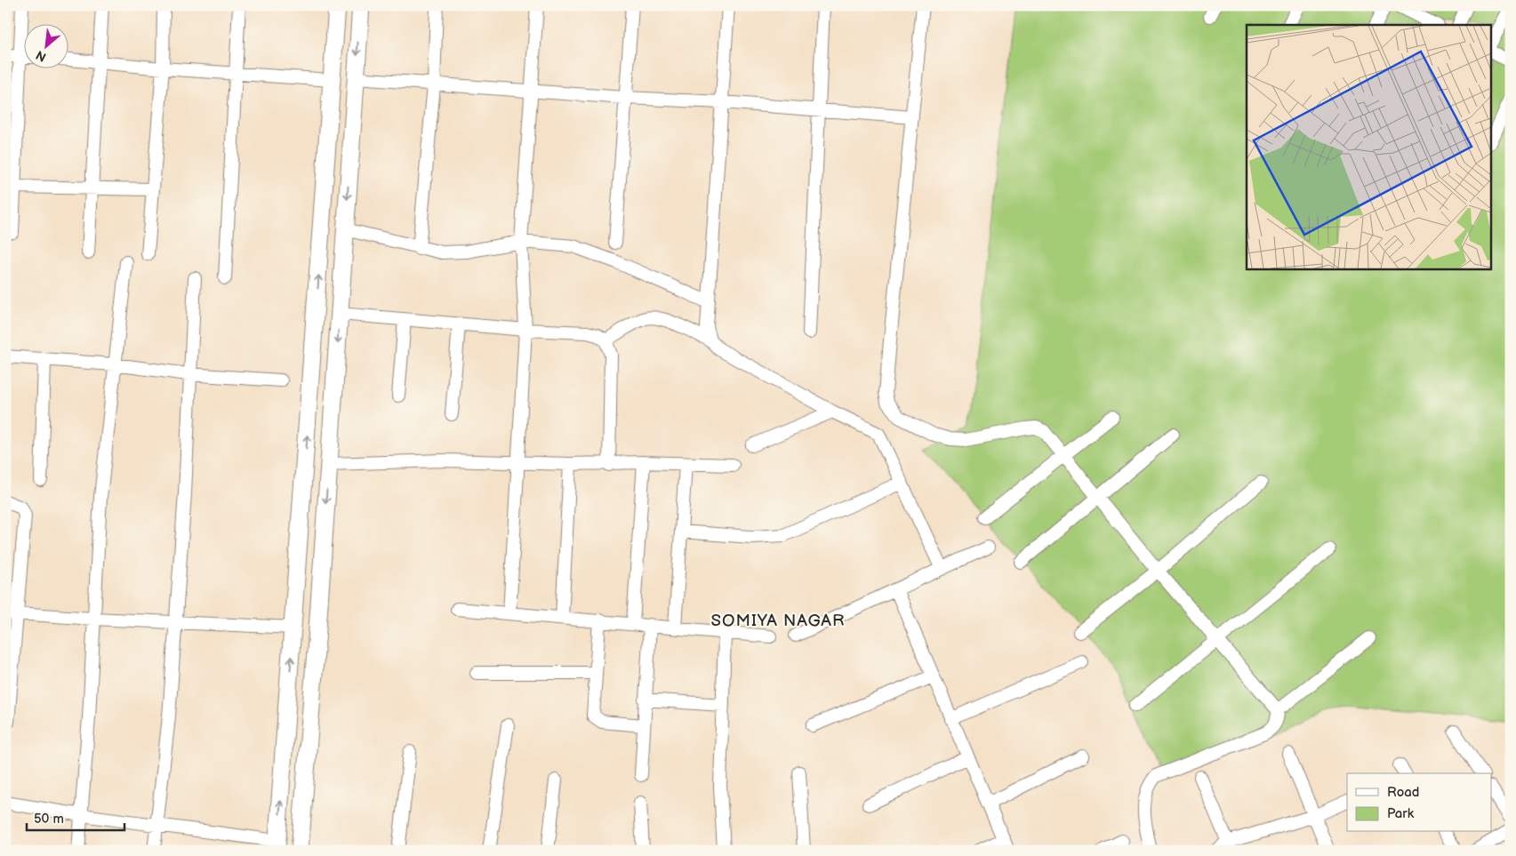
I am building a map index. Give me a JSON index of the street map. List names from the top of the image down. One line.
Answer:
{"districts":["SOMIYA NAGAR"],"legend":["Road","Park"],"scale_bar":"50 m","north":"bottom left"}
